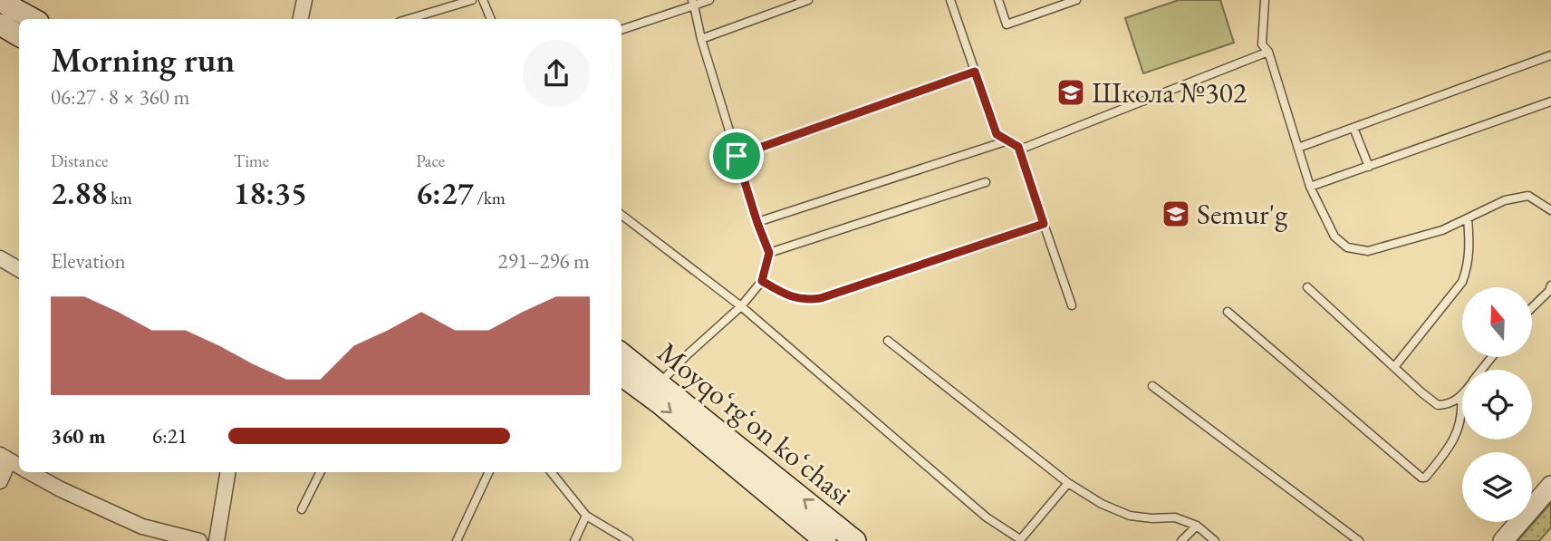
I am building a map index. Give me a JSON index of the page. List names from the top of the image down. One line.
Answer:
{"streets":{"main road":["Moyqoʻrgʻon koʻchasi"]},"places":{"school or university":["Школа №302","Semur'g"]},"north":"top","page":{"heading":["Morning run","06:27 · 8 × 360 m"],"stats":[["Distance","2.88 km"],["Time","18:35"],["Pace","6:27 /km"]],"chart":["Elevation","291–296 m"],"list":[{"name":"360 m","note":"6:21"}]}}
